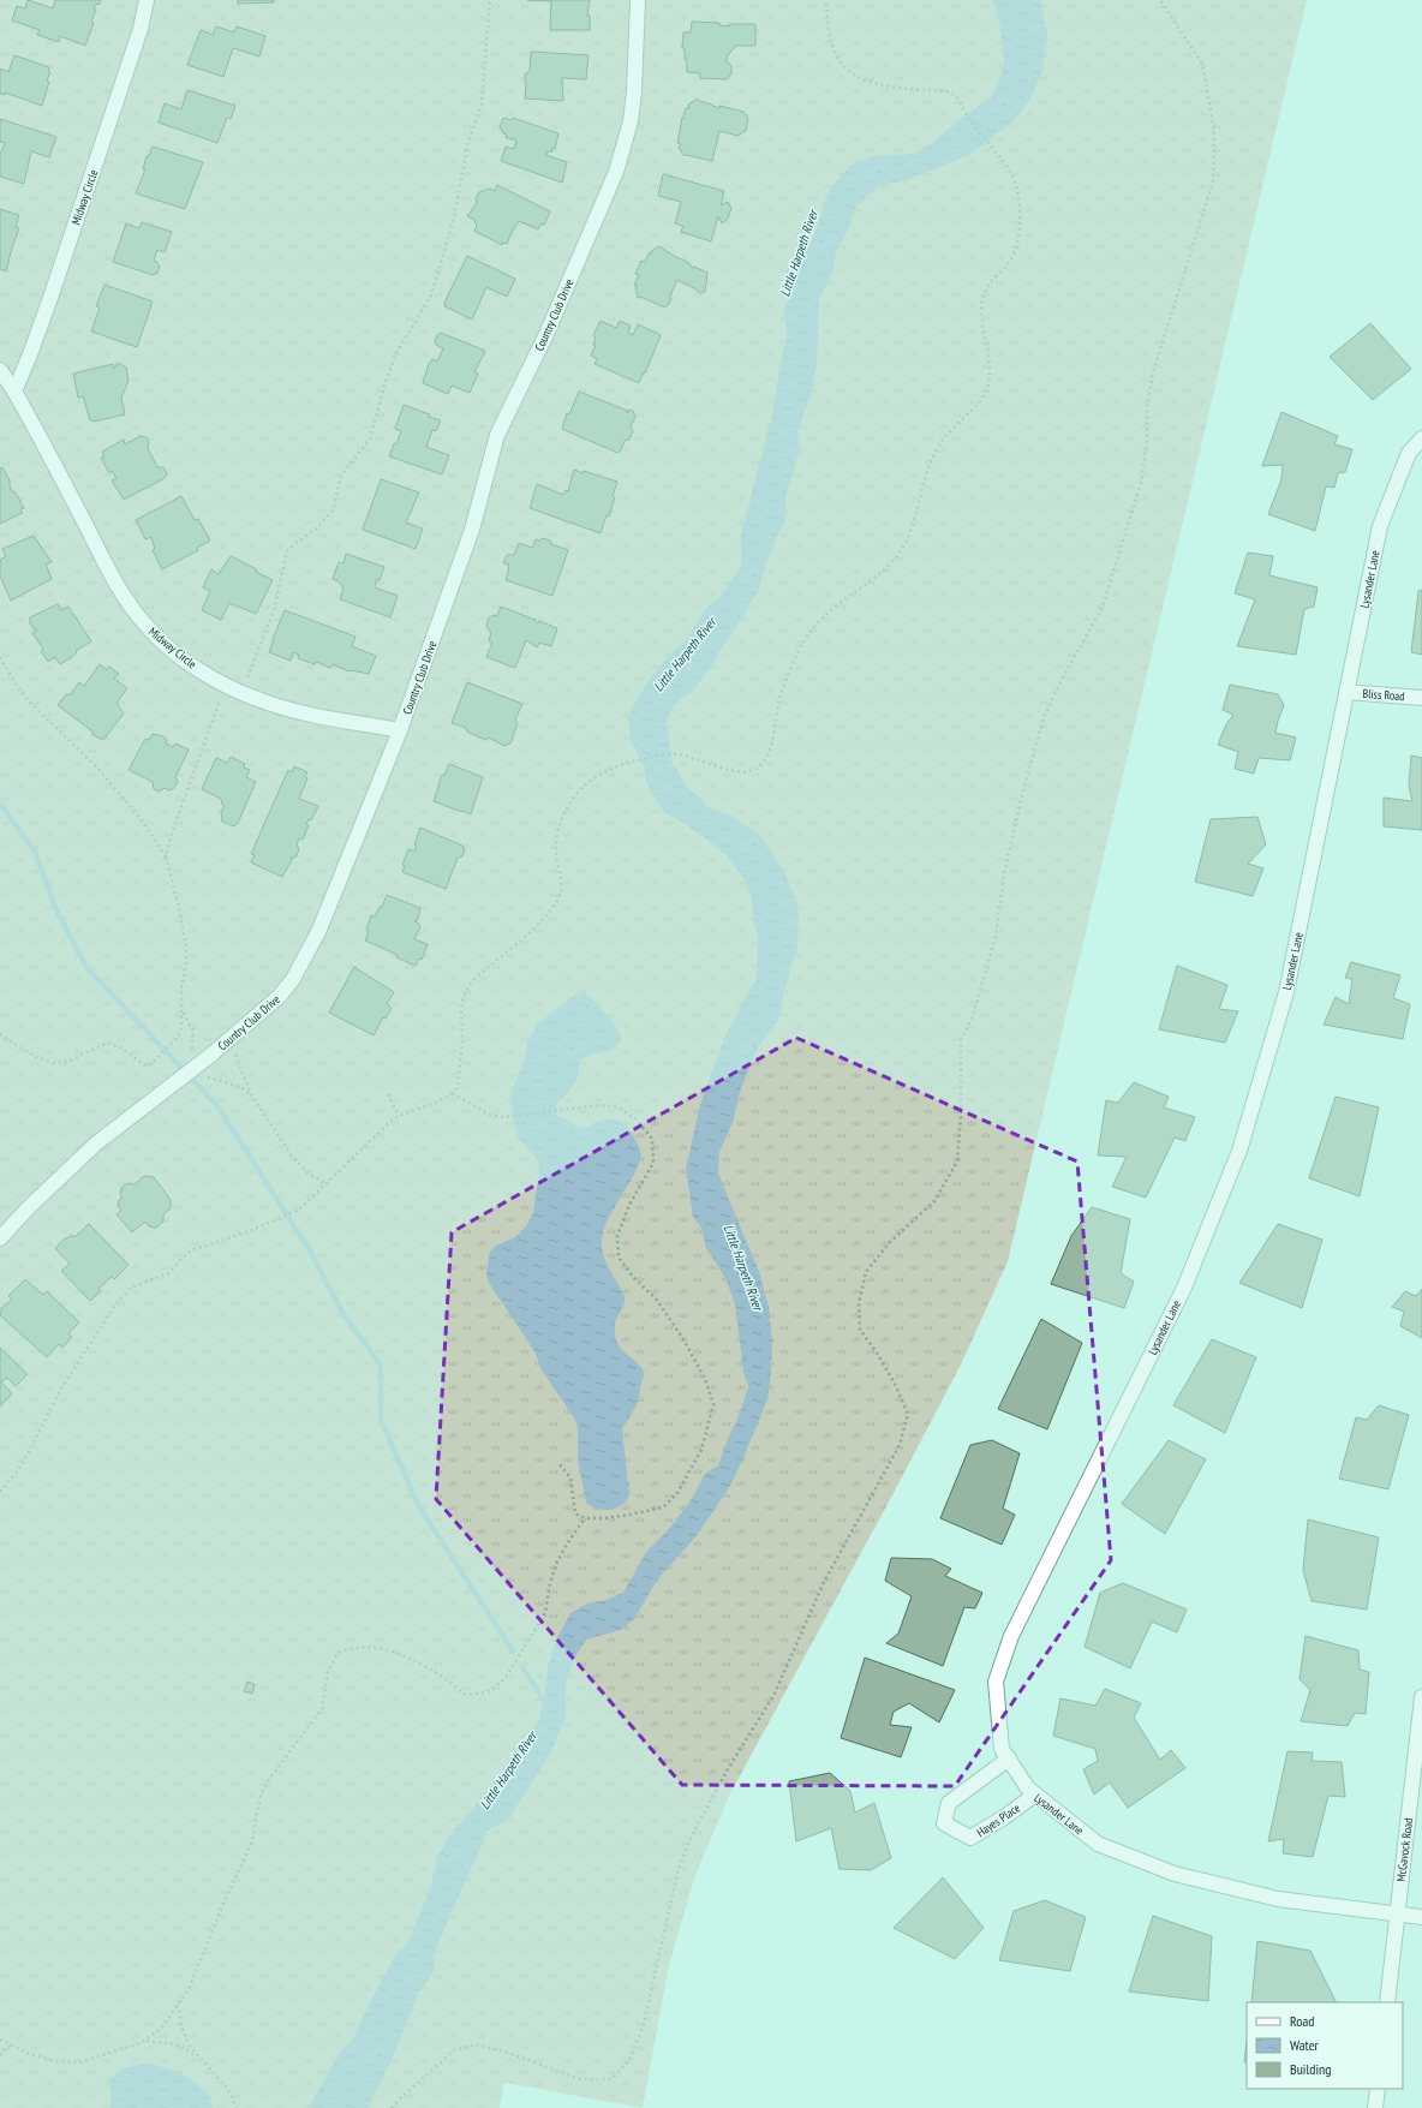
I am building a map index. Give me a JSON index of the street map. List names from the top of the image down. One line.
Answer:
{"streets":{"street":["Midway Circle","Country Club Drive","Lysander Lane","Bliss Road","Hayes Place","McGavock Road"]},"crossings":[["Midway Circle","Country Club Drive"],["Lysander Lane","Bliss Road"],["Lysander Lane","Hayes Place"],["Lysander Lane","McGavock Road"]],"water":["Little Harpeth River"],"legend":["Road","Water","Building"]}
